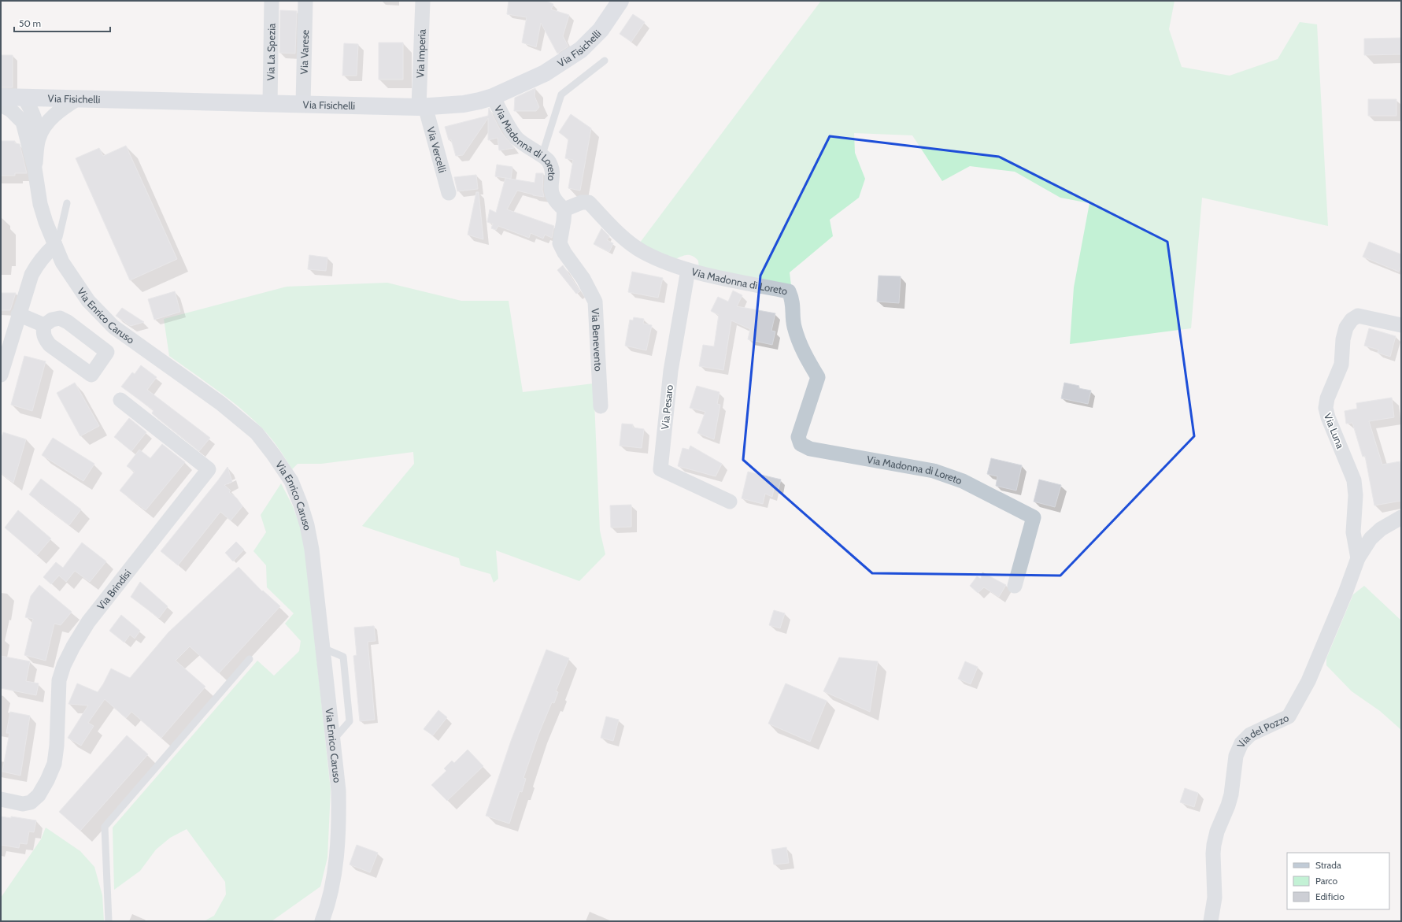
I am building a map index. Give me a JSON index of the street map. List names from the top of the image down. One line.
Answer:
{"streets":{"main road":["Via Fisichelli"],"street":["Via La Spezia","Via Varese","Via Imperia","Via Madonna di Loreto","Via Vercelli","Via Enrico Caruso","Via Benevento","Via Pesaro","Via Luna","Via Brindisi","Via del Pozzo"]},"crossings":[["Via Fisichelli","Via La Spezia"],["Via Fisichelli","Via Varese"],["Via Fisichelli","Via Imperia"],["Via Fisichelli","Via Madonna di Loreto"],["Via Fisichelli","Via Vercelli"],["Via Imperia","Via Vercelli"],["Via Madonna di Loreto","Via Benevento"],["Via Madonna di Loreto","Via Pesaro"],["Via Luna","Via del Pozzo"]],"legend":["Strada","Parco","Edificio"],"scale_bar":"50 m"}
